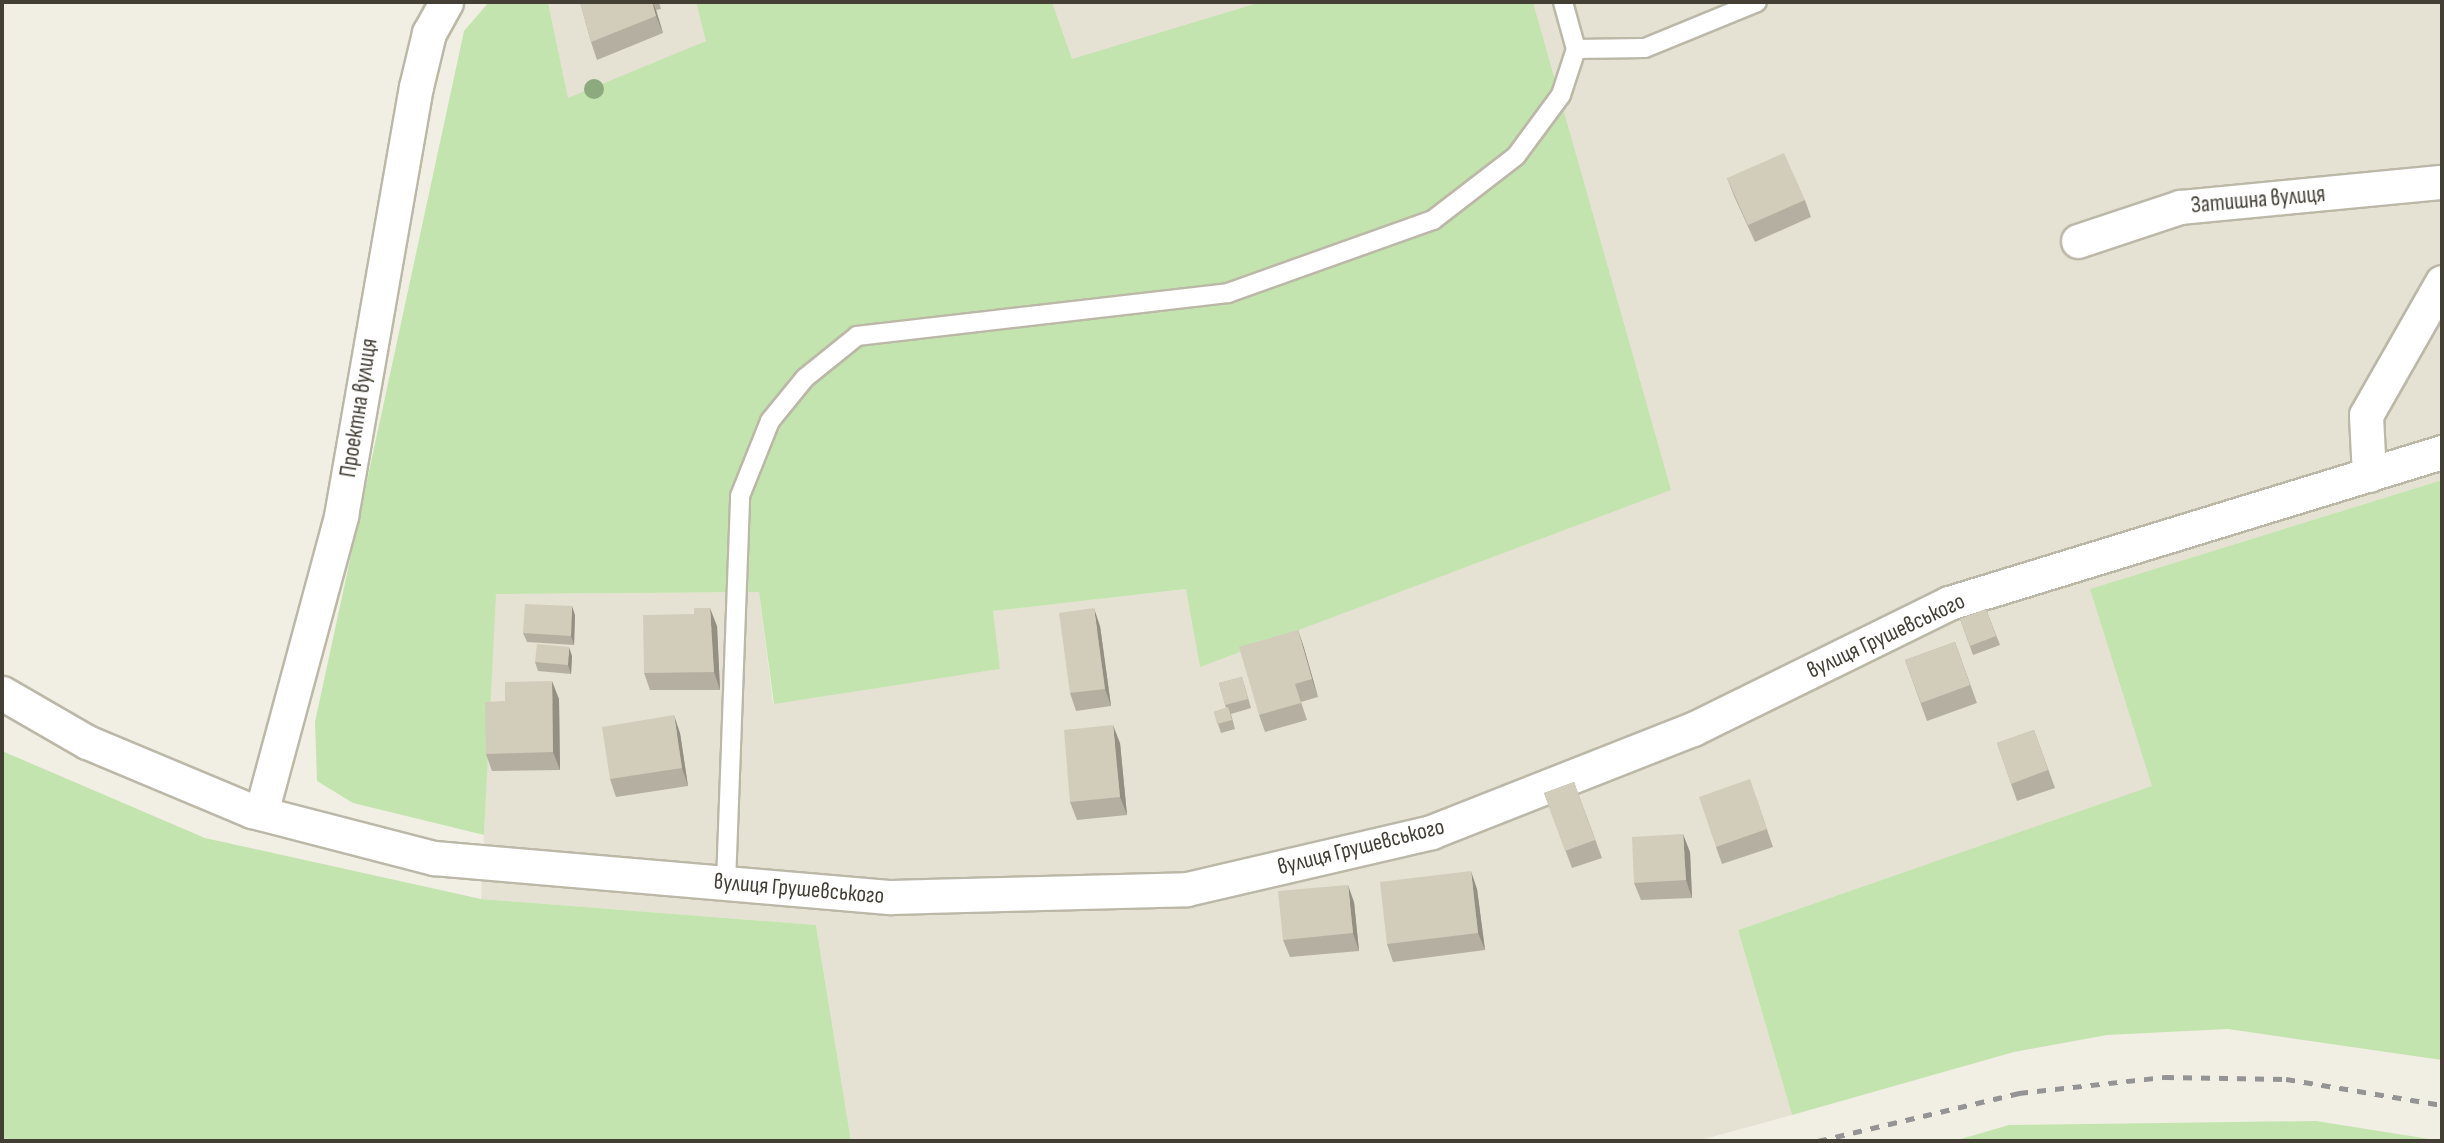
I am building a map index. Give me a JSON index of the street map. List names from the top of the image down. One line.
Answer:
{"streets":{"street":["Затишна вулиця","Проектна вулиця","вулиця Грушевського"]},"crossings":[["Проектна вулиця","вулиця Грушевського"]]}
